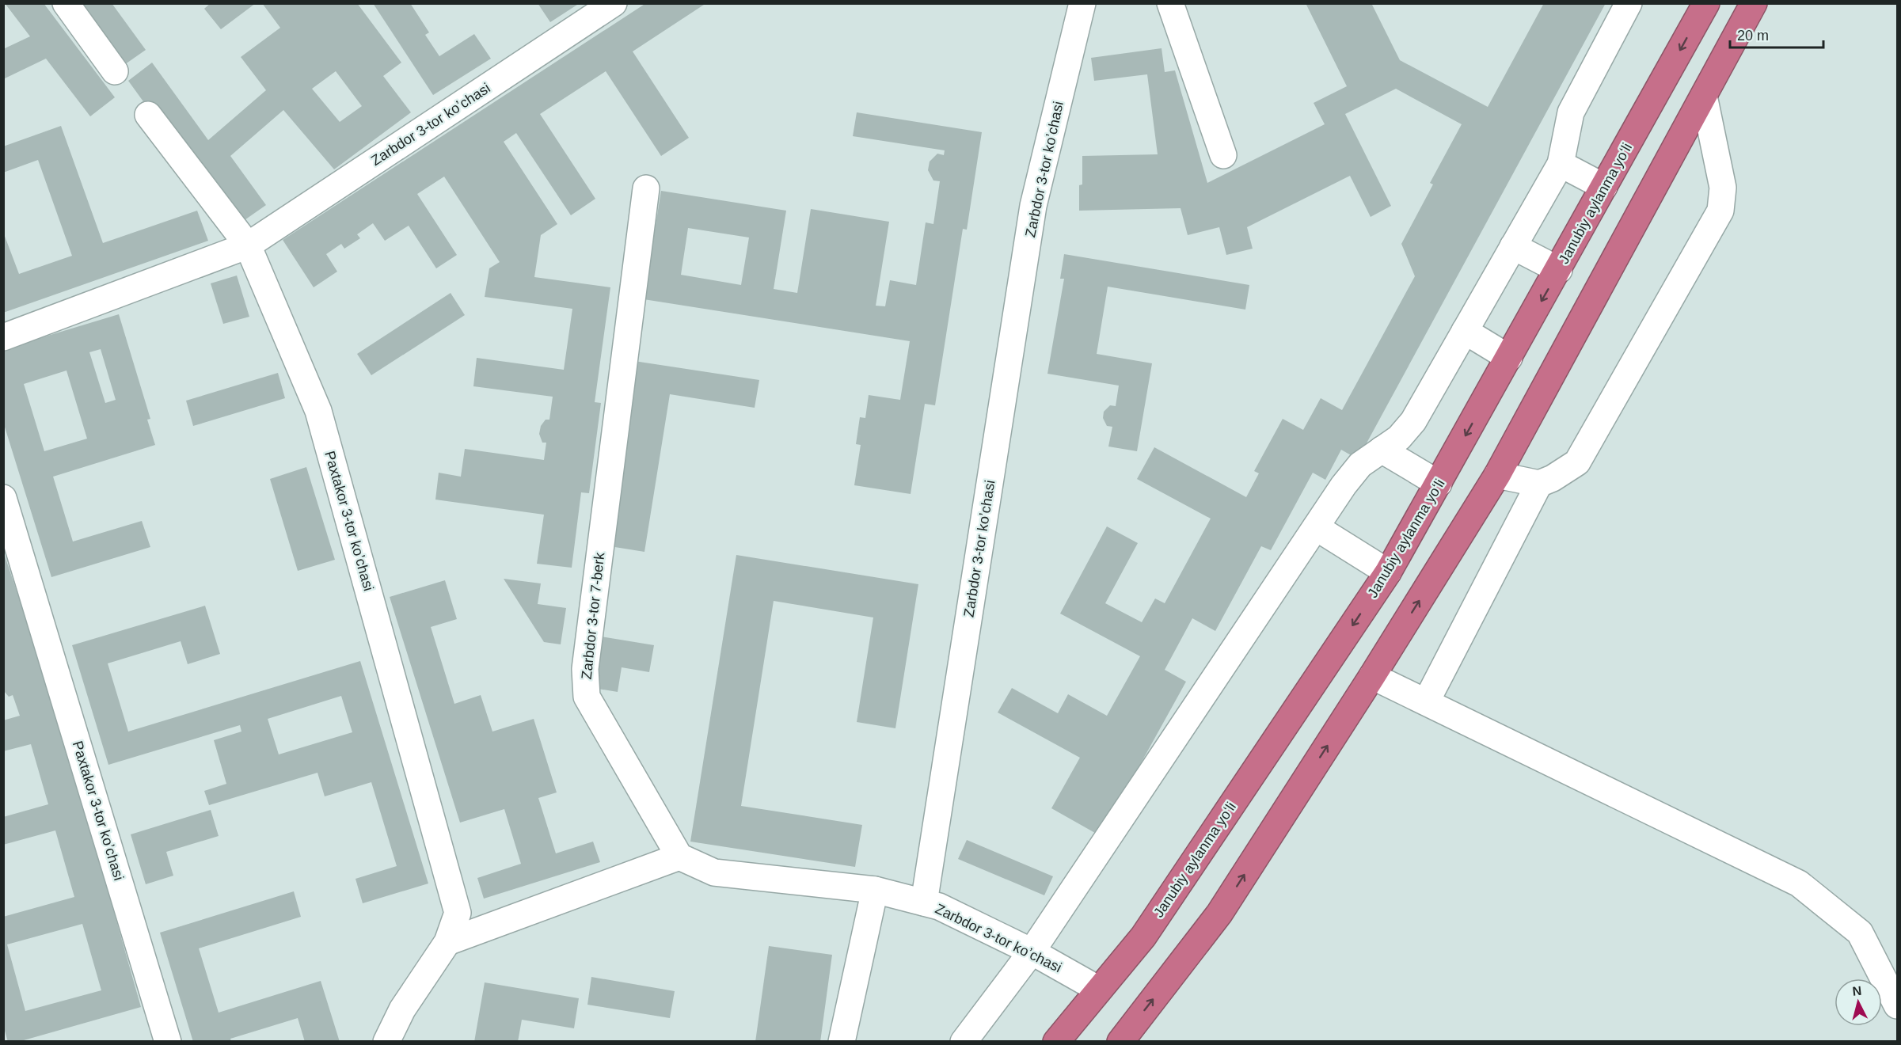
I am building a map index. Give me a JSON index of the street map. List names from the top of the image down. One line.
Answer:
{"streets":{"highway":["Janubiy aylanma yoʻli"],"street":["Zarbdor 3-tor koʼchasi","Paxtakor 3-tor koʼchasi","Zarbdor 3-tor 7-berk"]},"crossings":[["Zarbdor 3-tor koʼchasi","Janubiy aylanma yoʻli"],["Zarbdor 3-tor koʼchasi","Paxtakor 3-tor koʼchasi"]],"scale_bar":"20 m","north":"top"}
